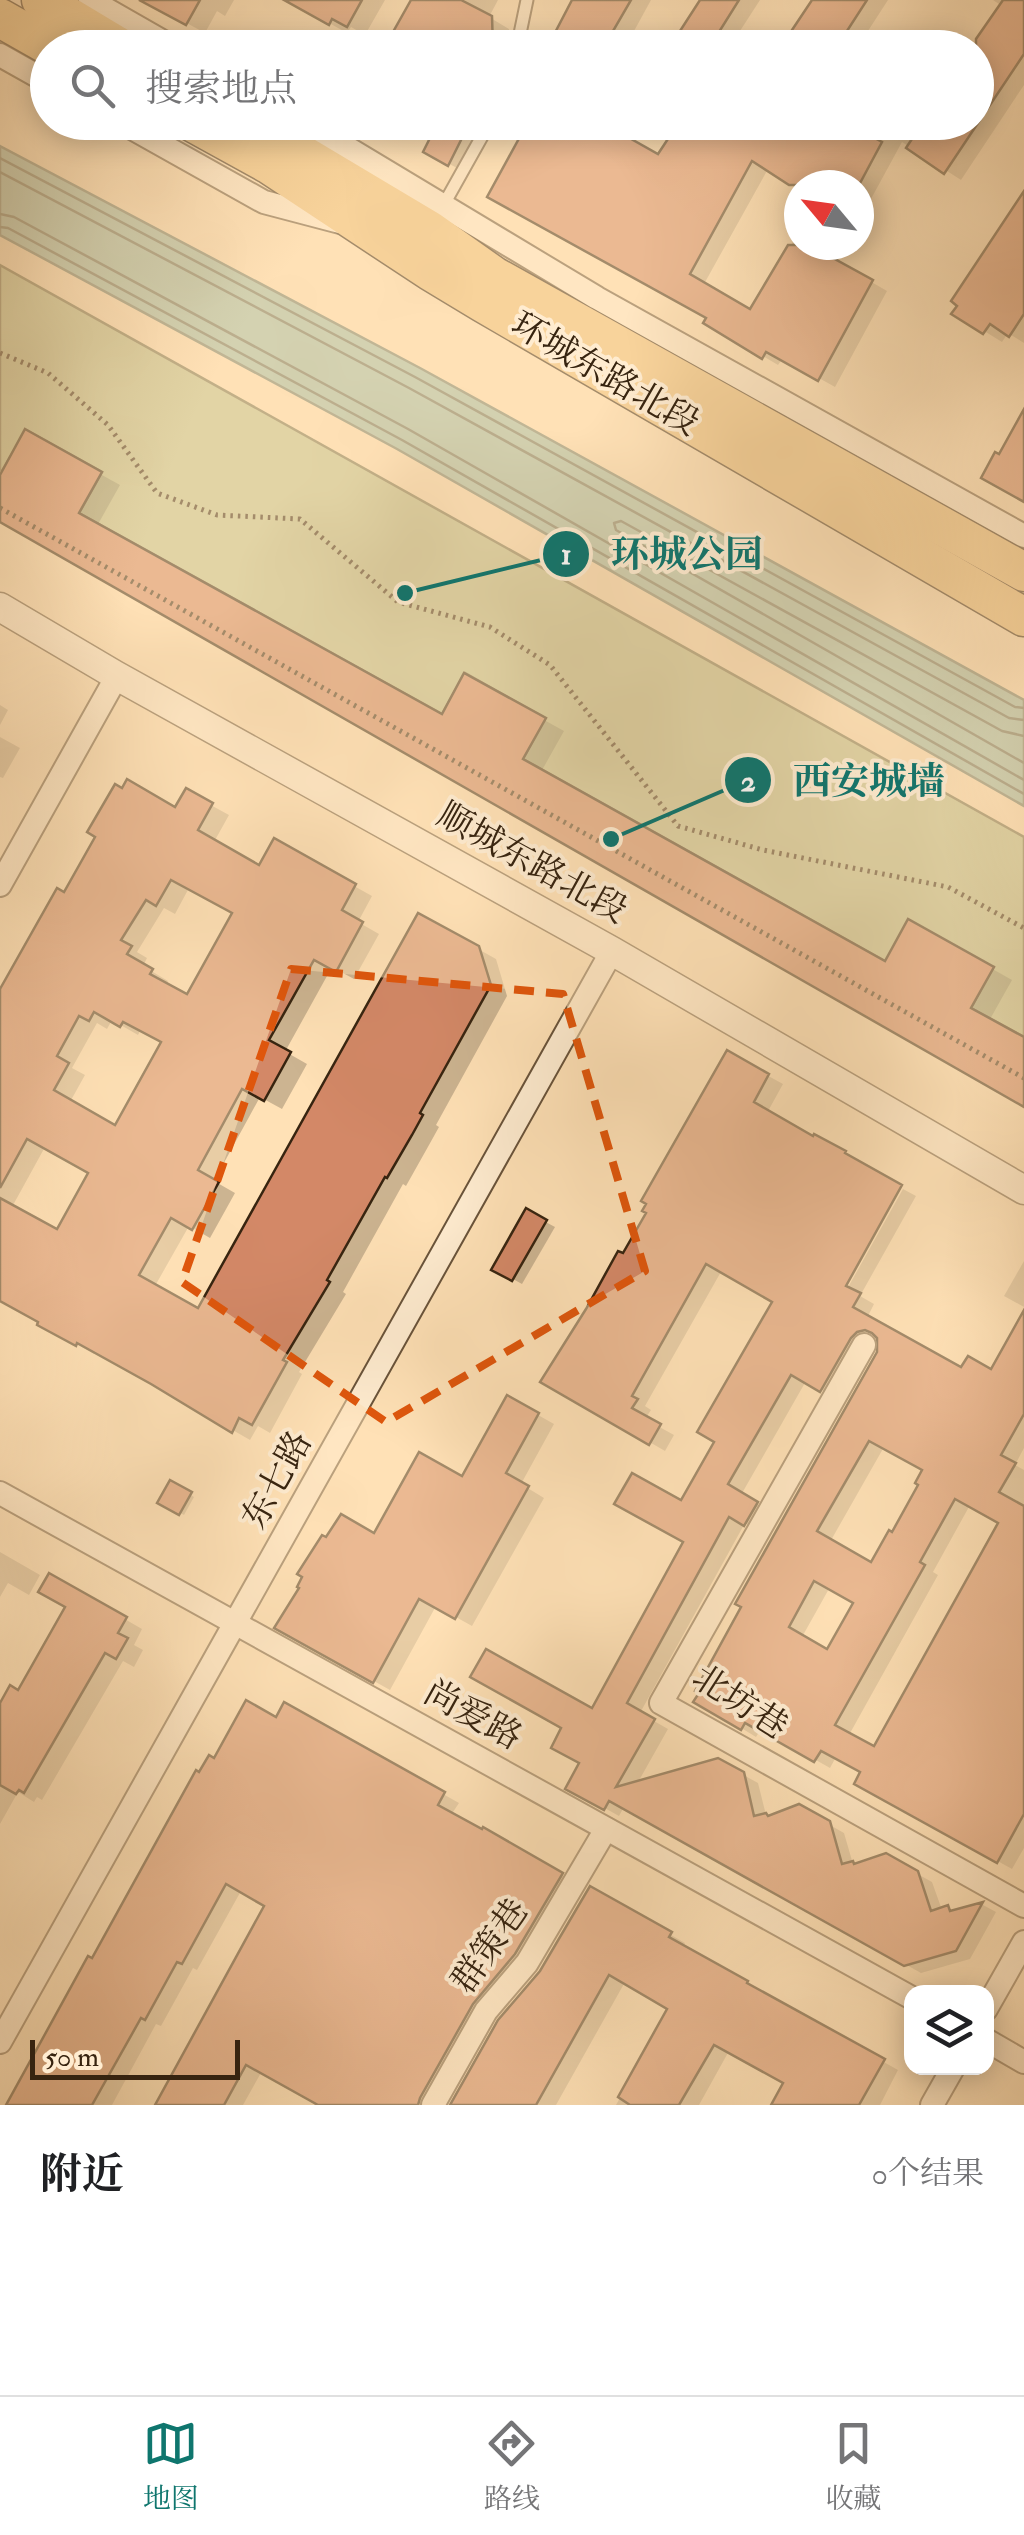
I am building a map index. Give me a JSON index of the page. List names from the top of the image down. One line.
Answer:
{"streets":{"main road":["环城东路北段"],"street":["顺城东路北段","东七路","北坊巷","尚爱路","群策巷"]},"crossings":[["顺城东路北段","东七路"],["东七路","尚爱路"],["尚爱路","群策巷"]],"places":["环城公园","西安城墙"],"scale_bar":"50 m","north":"top left","page":{"search":"搜索地点","scale":"50 m","heading":["附近","0个结果"],"nav":["地图","路线","收藏"]}}
